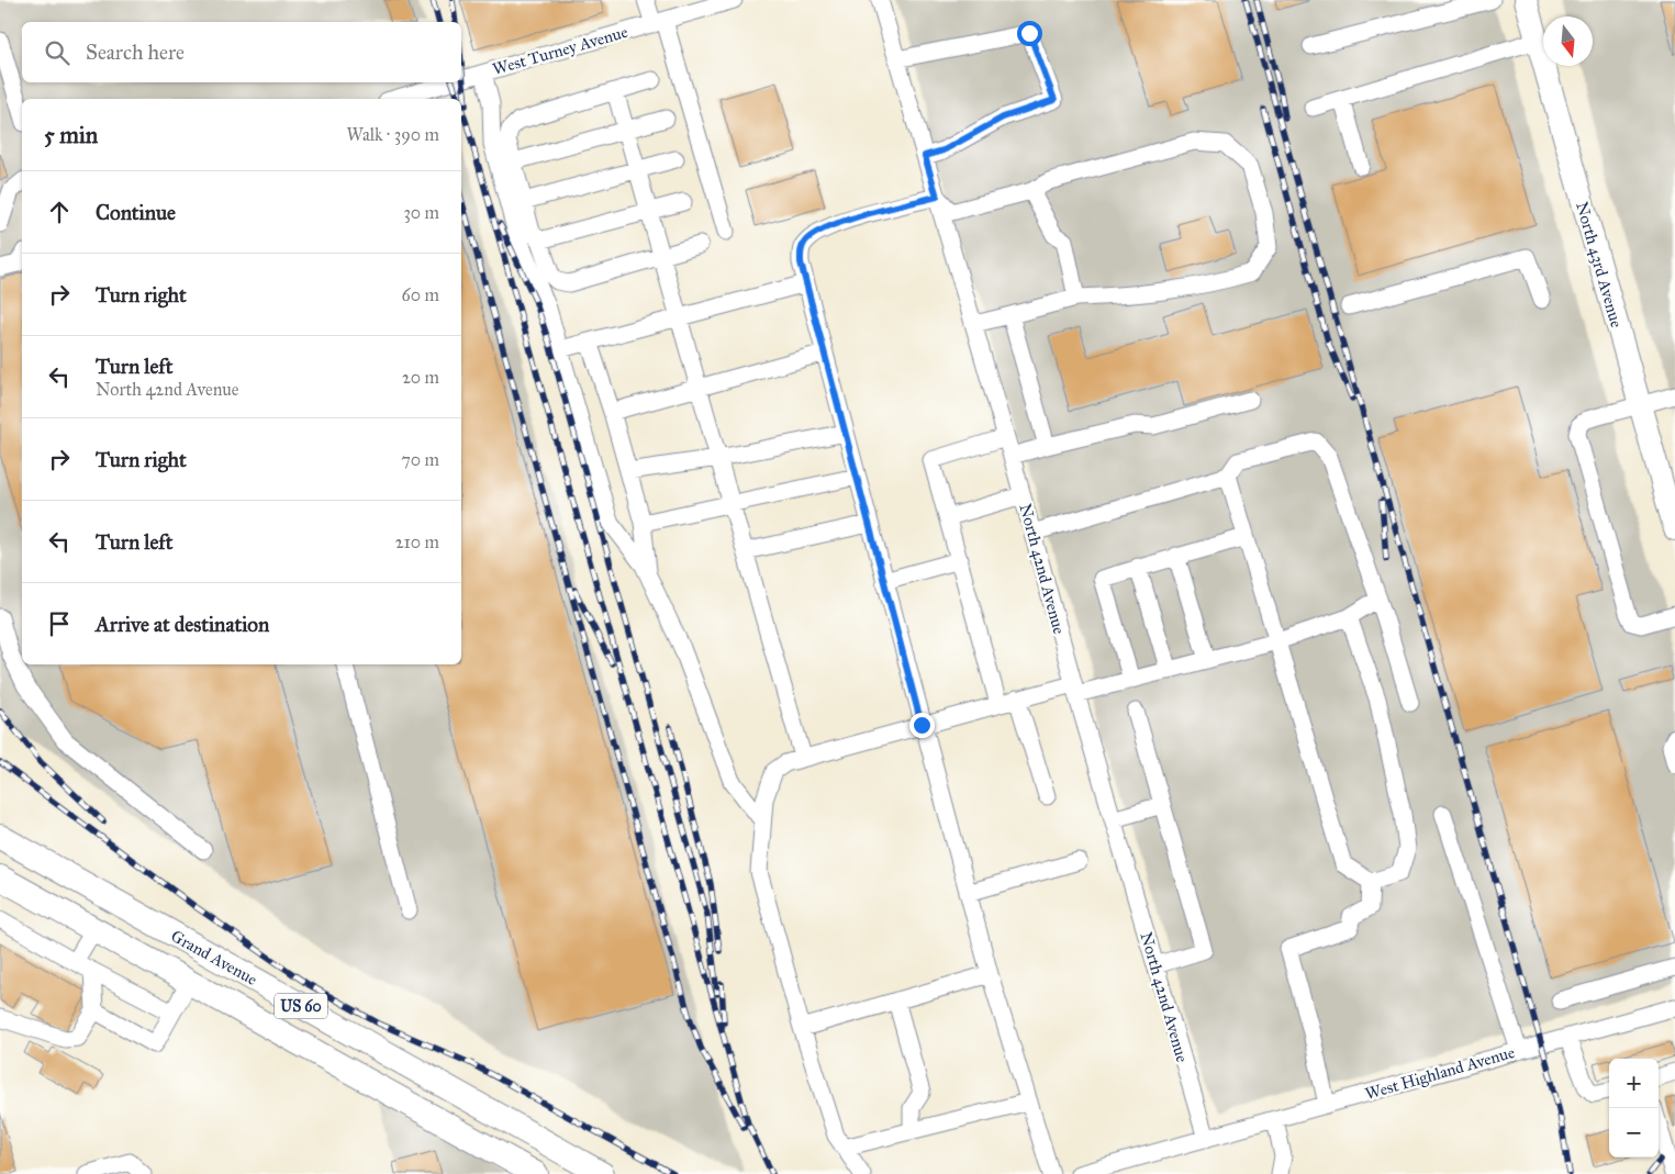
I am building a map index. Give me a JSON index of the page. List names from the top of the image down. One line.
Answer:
{"streets":{"highway":["Grand Avenue","US 60"],"main road":["North 43rd Avenue"],"street":["West Turney Avenue","North 42nd Avenue","West Highland Avenue"]},"crossings":[["North 42nd Avenue","West Highland Avenue"]],"north":"bottom","page":{"search":"Search here","heading":["5 min","Walk · 390 m"],"list":[["Continue","30 m"],["Turn right","60 m"],["Turn left","North 42nd Avenue","20 m"],["Turn right","70 m"],["Turn left","210 m"],"Arrive at destination"],"map_buttons":["+","−"]}}
